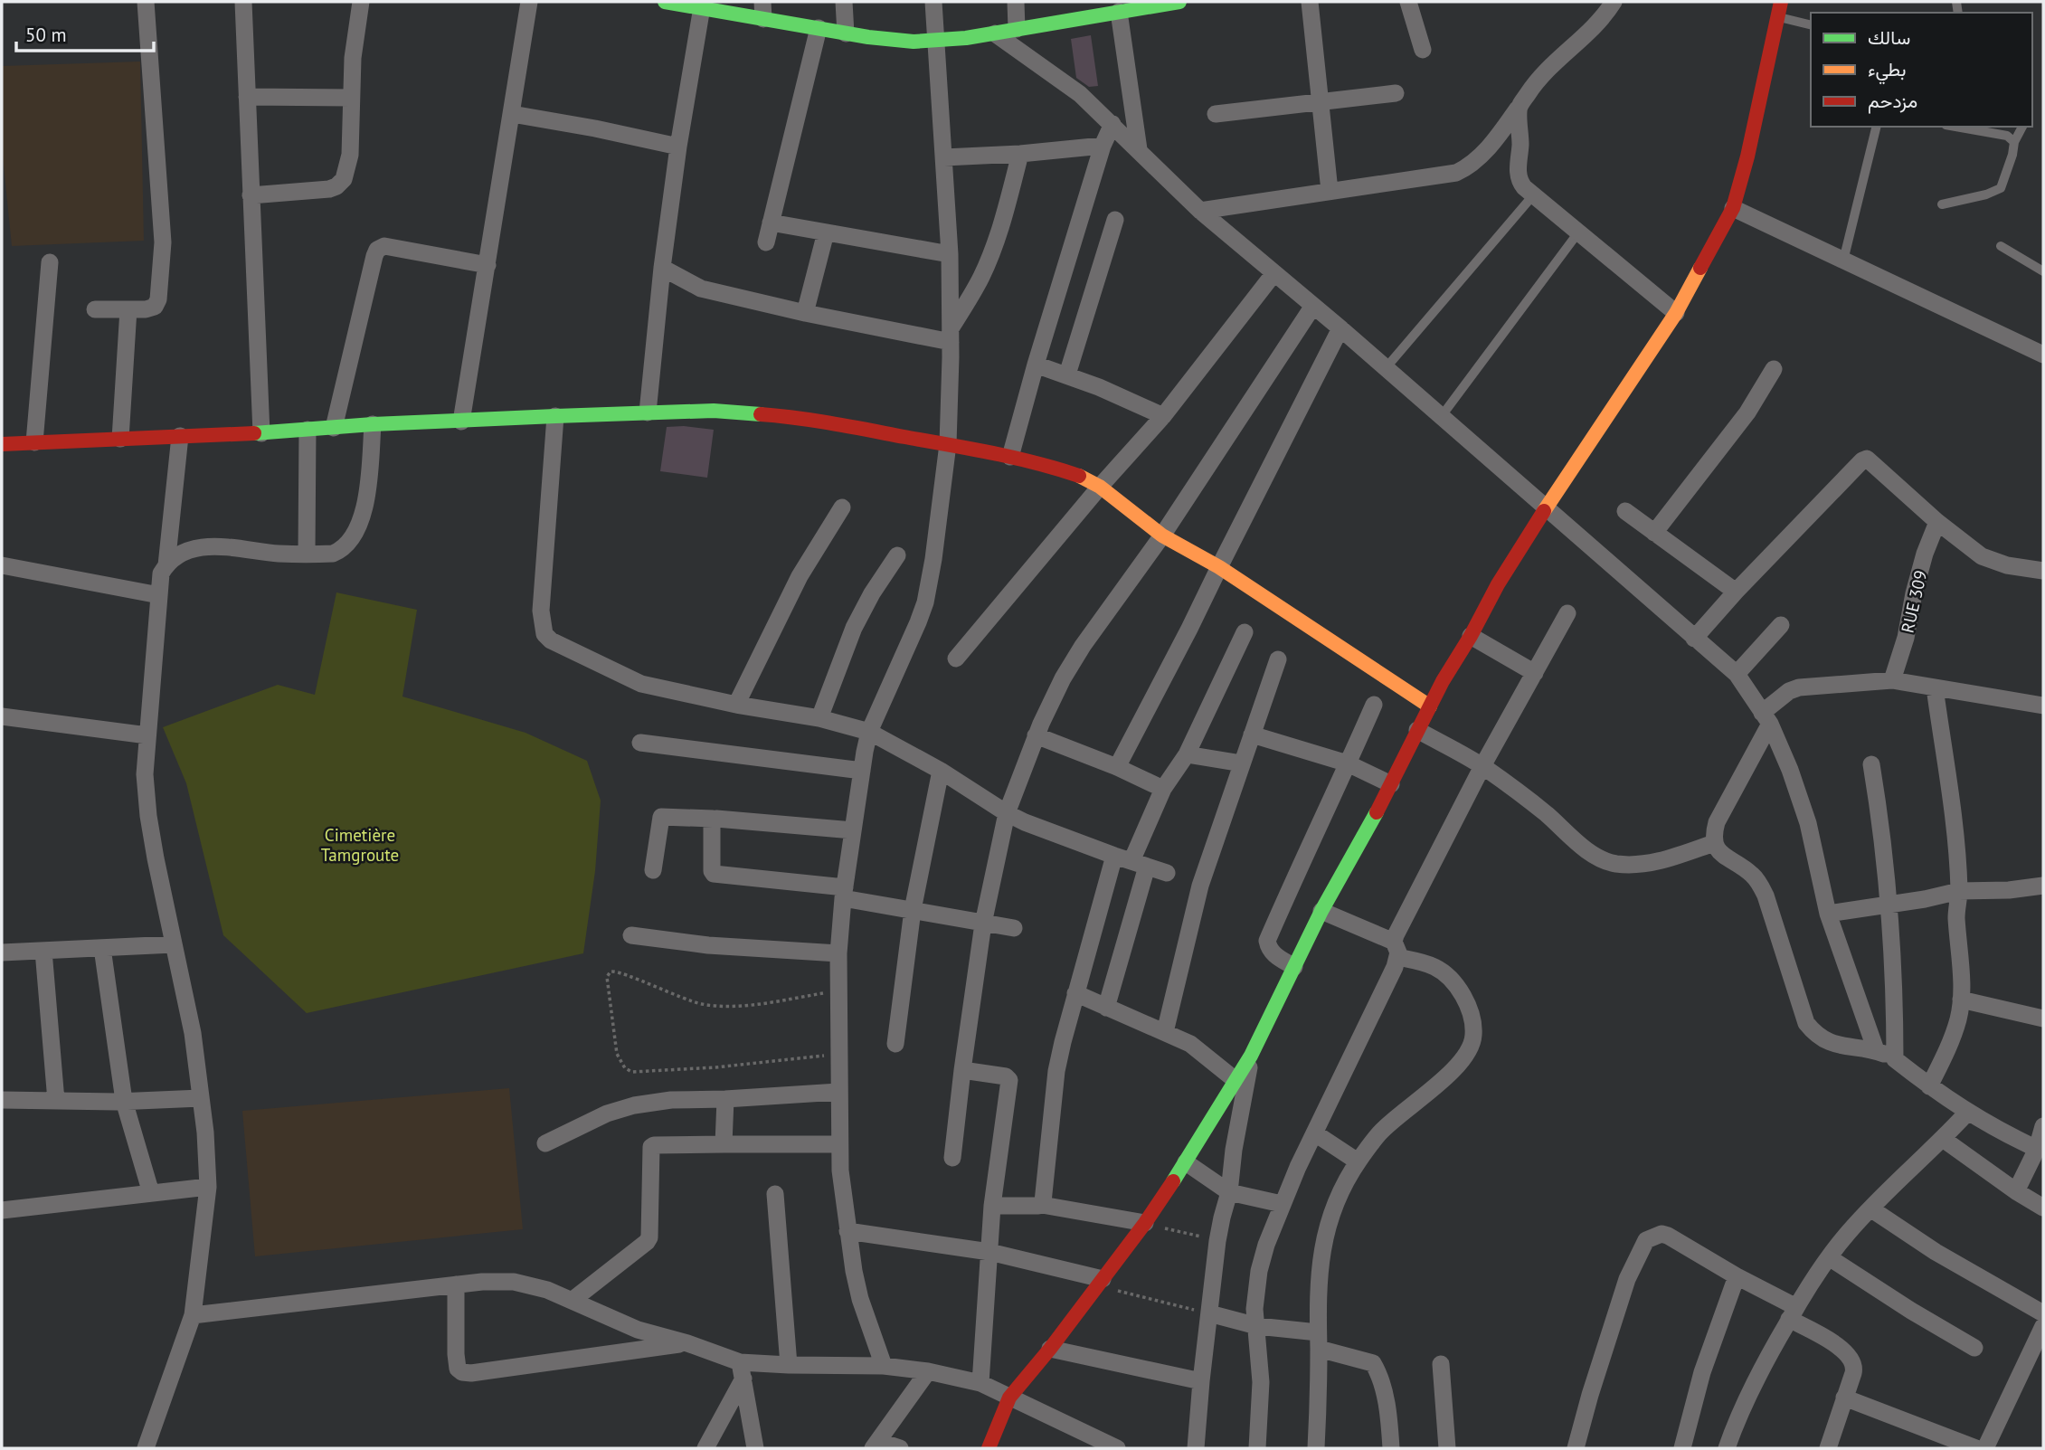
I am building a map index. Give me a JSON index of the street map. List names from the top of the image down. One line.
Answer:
{"streets":{"street":["RUE 309"]},"parks":["Cimetière Tamgroute"],"legend":["سالك","بطيء","مزدحم"],"scale_bar":"50 m"}
